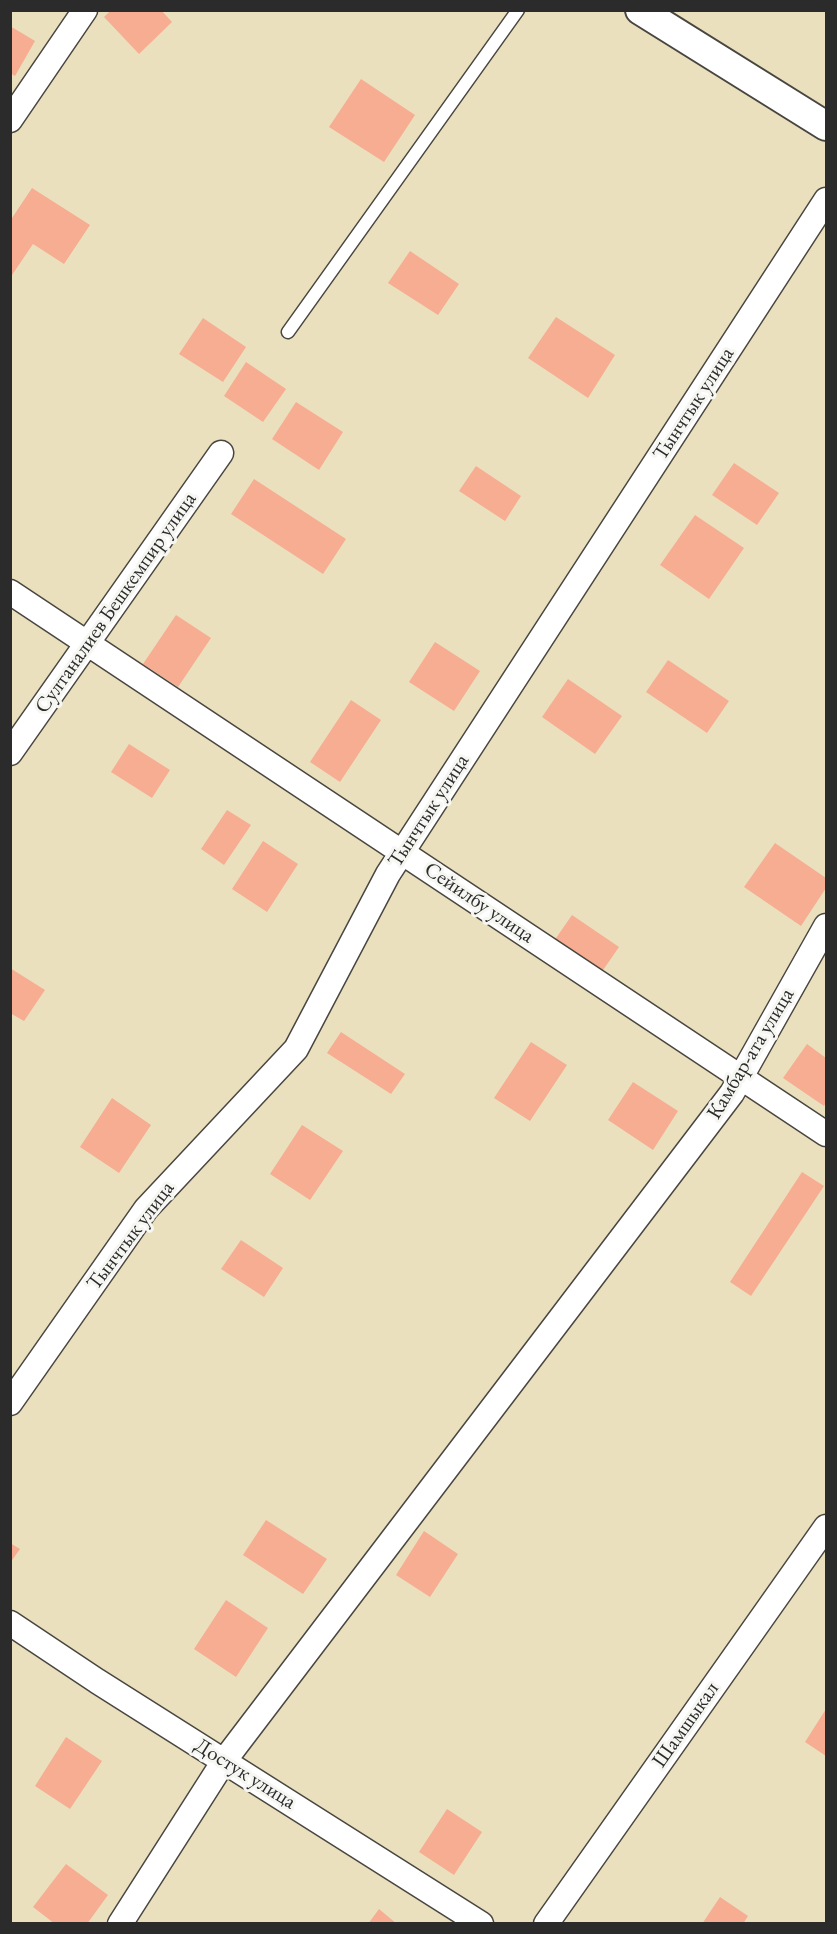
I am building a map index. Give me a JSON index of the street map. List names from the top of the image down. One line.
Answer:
{"streets":{"street":["Тынчтык улица","Султаналиев Бешкемпир улица","Сейилбу улица","Камбар-ата улица","Шамшыкал","Достук улица"]},"crossings":[["Тынчтык улица","Сейилбу улица"],["Султаналиев Бешкемпир улица","Сейилбу улица"],["Сейилбу улица","Камбар-ата улица"],["Камбар-ата улица","Достук улица"]]}
